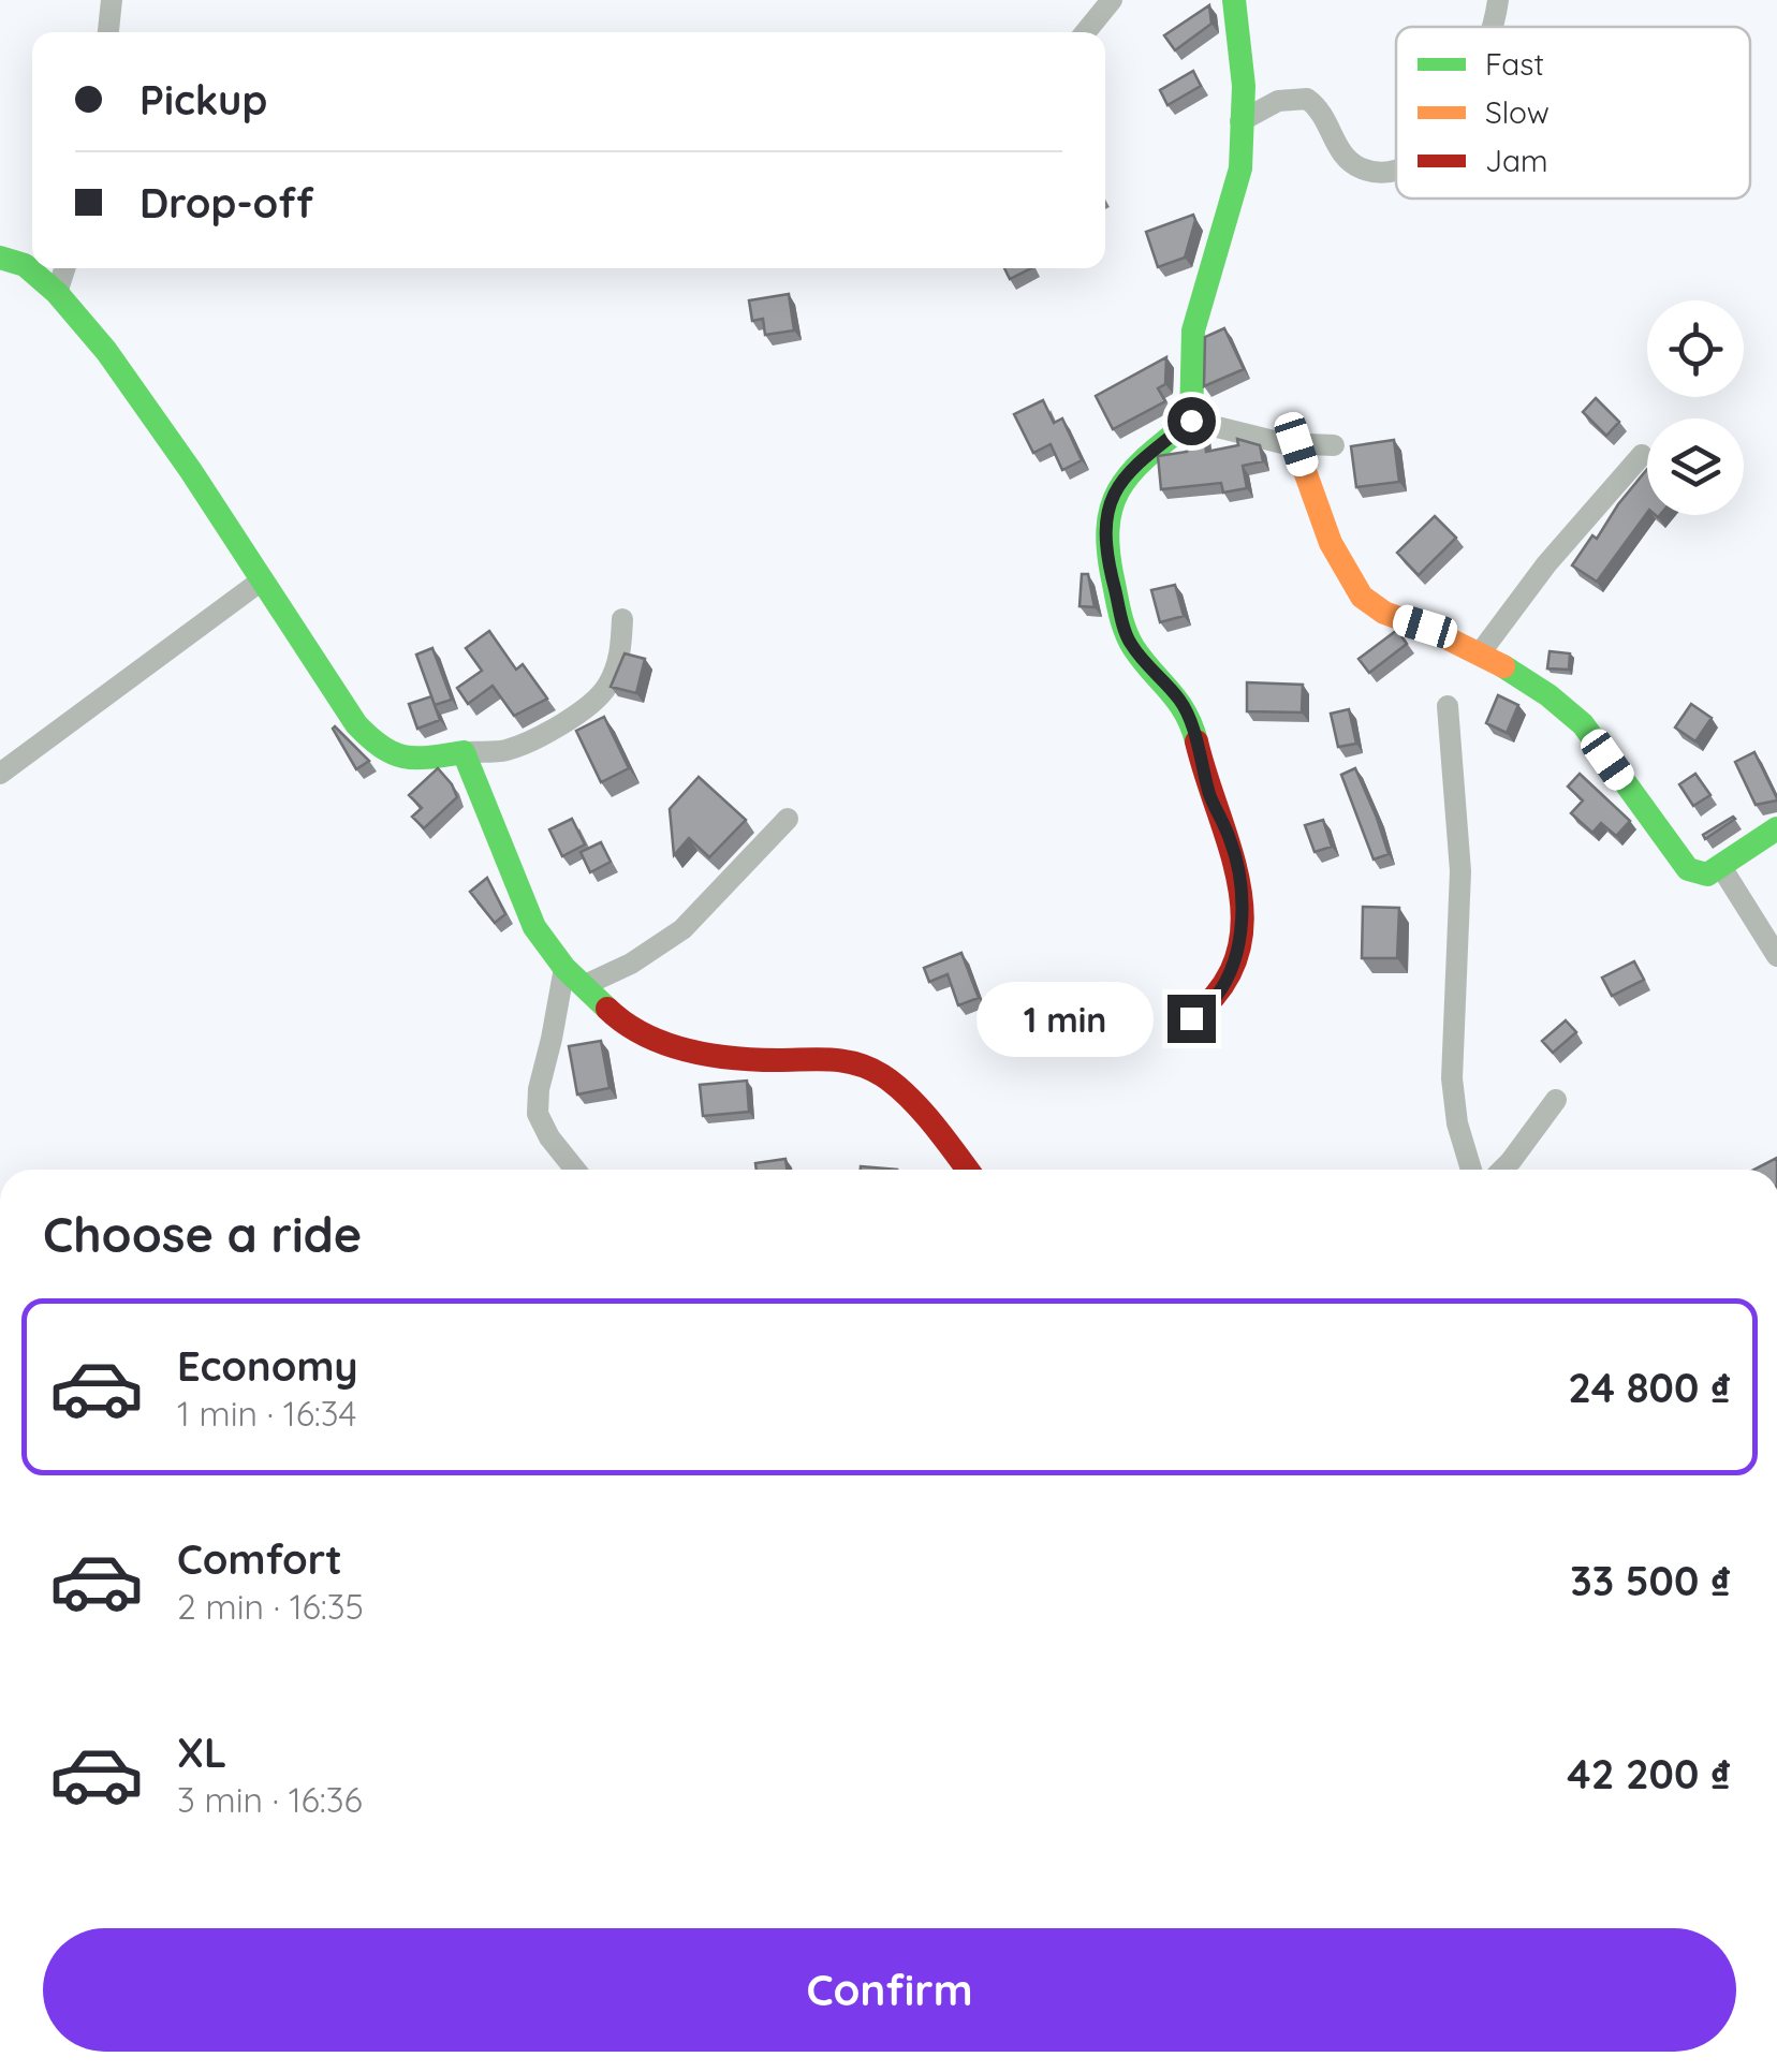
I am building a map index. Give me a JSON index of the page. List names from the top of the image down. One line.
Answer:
{"legend":["Fast","Slow","Jam"],"page":{"banner":["Pickup","Drop-off"],"bubble":"1 min","heading":"Choose a ride","list":[{"name":"Economy","note":"1 min · 16:34","value":"24 800 ₫"},{"name":"Comfort","note":"2 min · 16:35","value":"33 500 ₫"},{"name":"XL","note":"3 min · 16:36","value":"42 200 ₫"}],"buttons":"Confirm"}}
